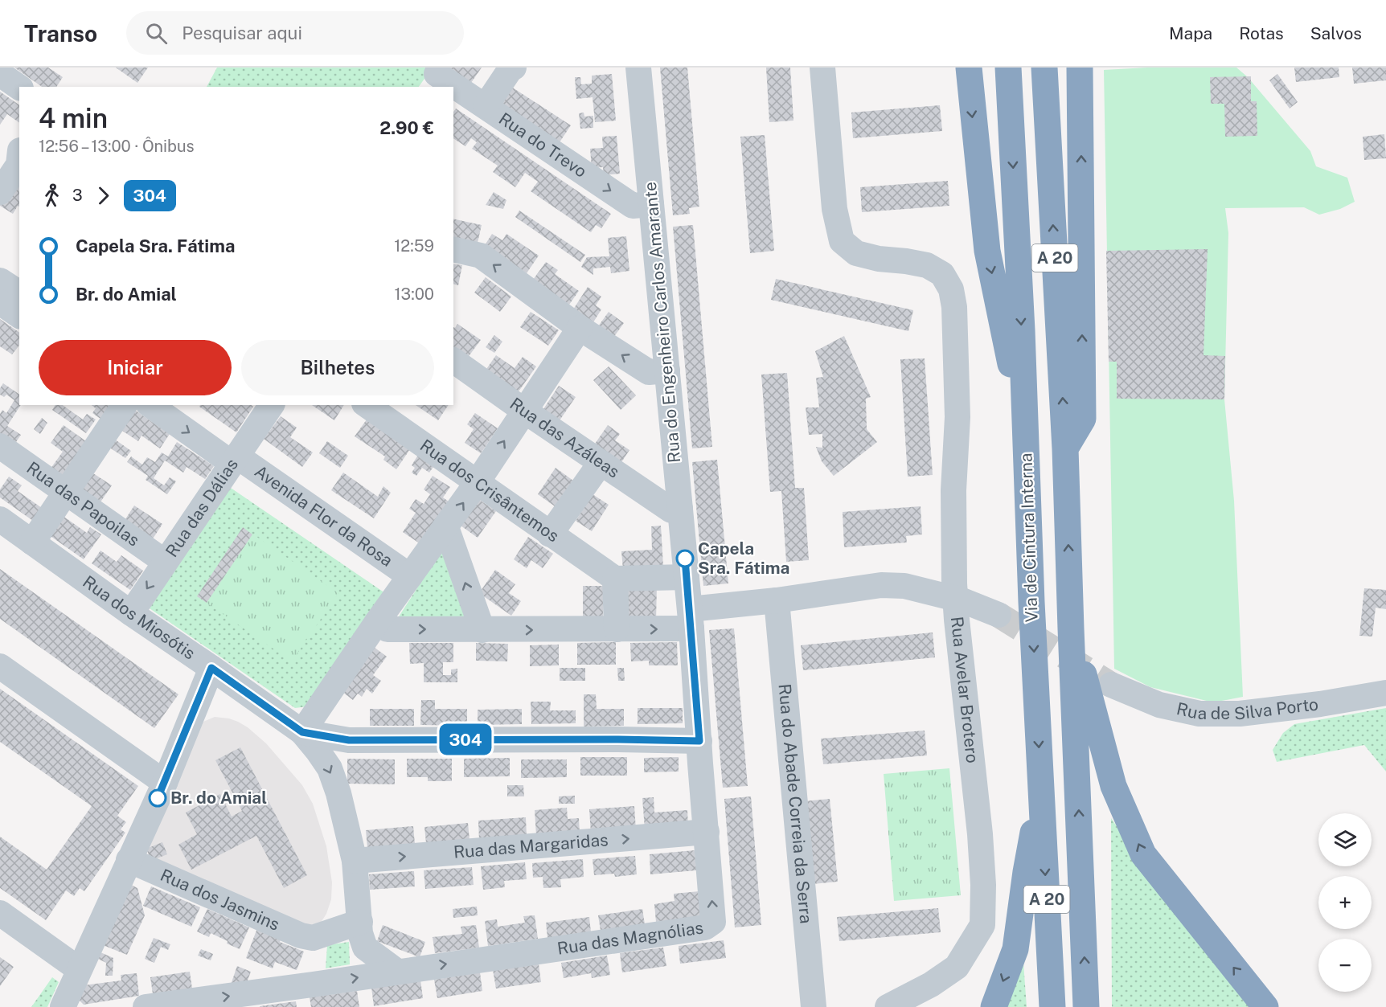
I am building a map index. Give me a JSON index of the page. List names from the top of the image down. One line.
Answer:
{"streets":{"highway":["A 20","Via de Cintura Interna"],"street":["Rua do Trevo","Rua do Engenheiro Carlos Amarante","Rua das Azáleas","Rua dos Crisântemos","Rua das Papoilas","Rua das Dálias","Avenida Flor da Rosa","Rua dos Miosótis","Rua Avelar Brotero","Rua de Silva Porto","Rua do Abade Correia da Serra","Rua das Margaridas","Rua dos Jasmins","Rua das Magnólias"]},"crossings":[["Rua do Trevo","Rua do Engenheiro Carlos Amarante"],["Rua do Engenheiro Carlos Amarante","Rua das Azáleas"],["Rua do Engenheiro Carlos Amarante","Rua das Magnólias"],["Rua das Papoilas","Rua das Dálias"],["Rua das Dálias","Avenida Flor da Rosa"],["Rua das Dálias","Rua dos Miosótis"],["Rua dos Miosótis","Rua das Margaridas"],["Rua dos Miosótis","Rua dos Jasmins"],["Rua dos Miosótis","Rua das Magnólias"],["Rua das Margaridas","Rua das Magnólias"]],"places":["Capela Sra. Fátima","Br. do Amial"],"lines":["bus line 304"],"page":{"header":"Transo","search":"Pesquisar aqui","nav":["Mapa","Rotas","Salvos"],"on_map":"304","heading":["4 min","12:56 – 13:00 · Ônibus","2.90 €"],"legs":["3","304"],"list":[{"name":"Capela Sra. Fátima","value":"12:59"},{"name":"Br. do Amial","value":"13:00"}],"buttons":["Iniciar","Bilhetes"],"map_buttons":["+","−"]}}
